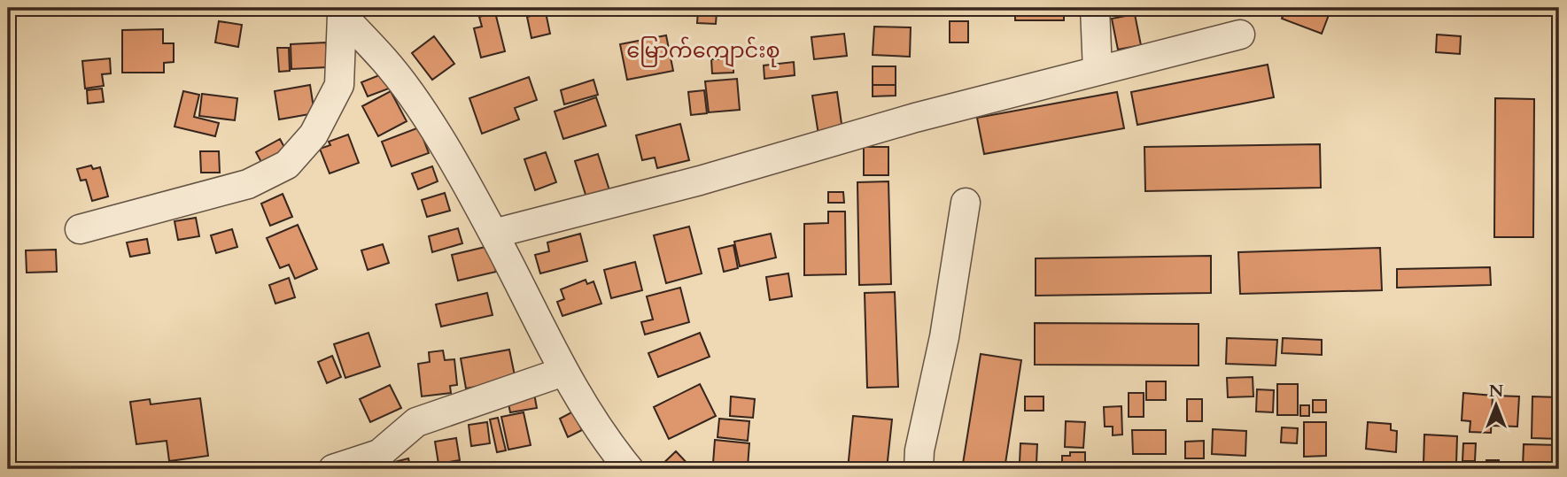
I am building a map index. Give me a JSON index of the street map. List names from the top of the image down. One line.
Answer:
{"districts":["မြောက်ကျောင်းစု"],"north":"top"}
